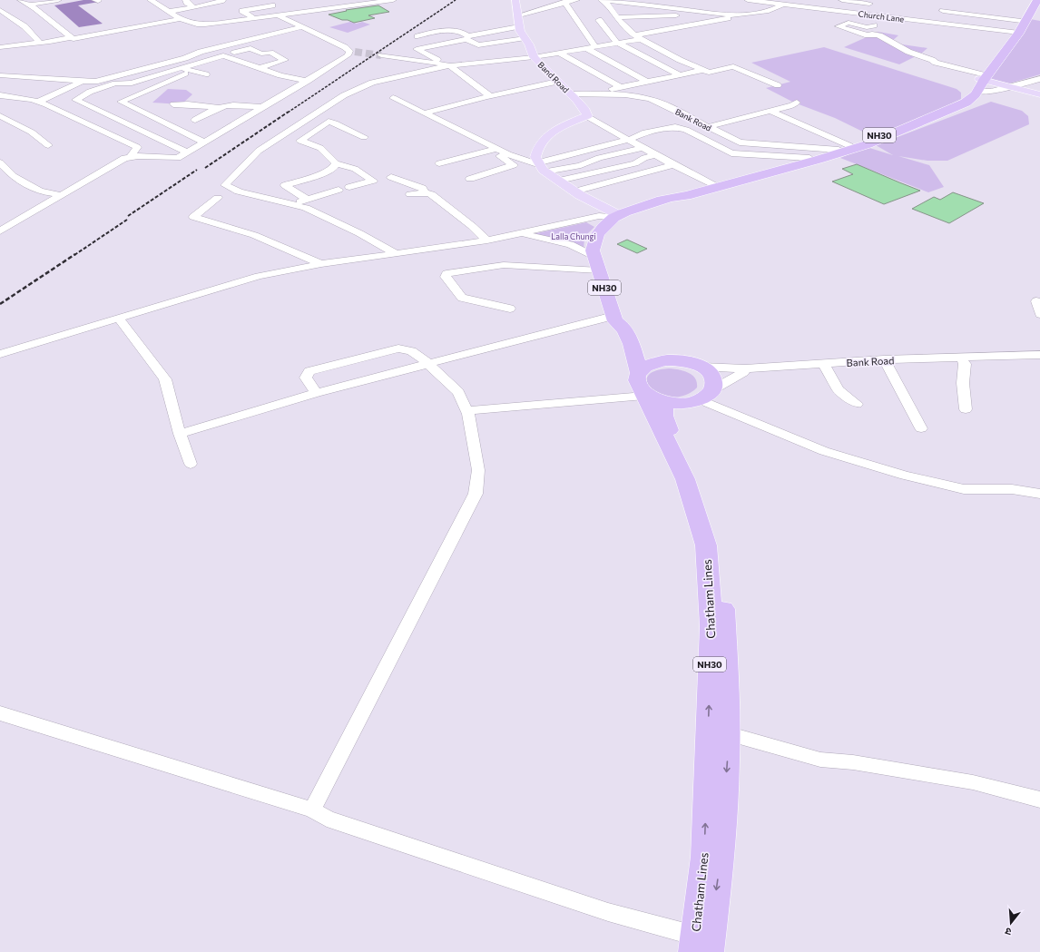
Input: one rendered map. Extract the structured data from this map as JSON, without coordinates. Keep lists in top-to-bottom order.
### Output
{
  "streets": {
    "highway": ["NH30", "Chatham Lines"],
    "main road": ["Band Road"],
    "street": ["Church Lane", "Bank Road"]
  },
  "crossings": [
    ["Band Road", "Bank Road"],
    ["Bank Road", "NH30"],
    ["Bank Road", "Chatham Lines"],
    ["NH30", "Chatham Lines"]
  ],
  "parks": ["Lalla Chungi"],
  "north": "bottom"
}
